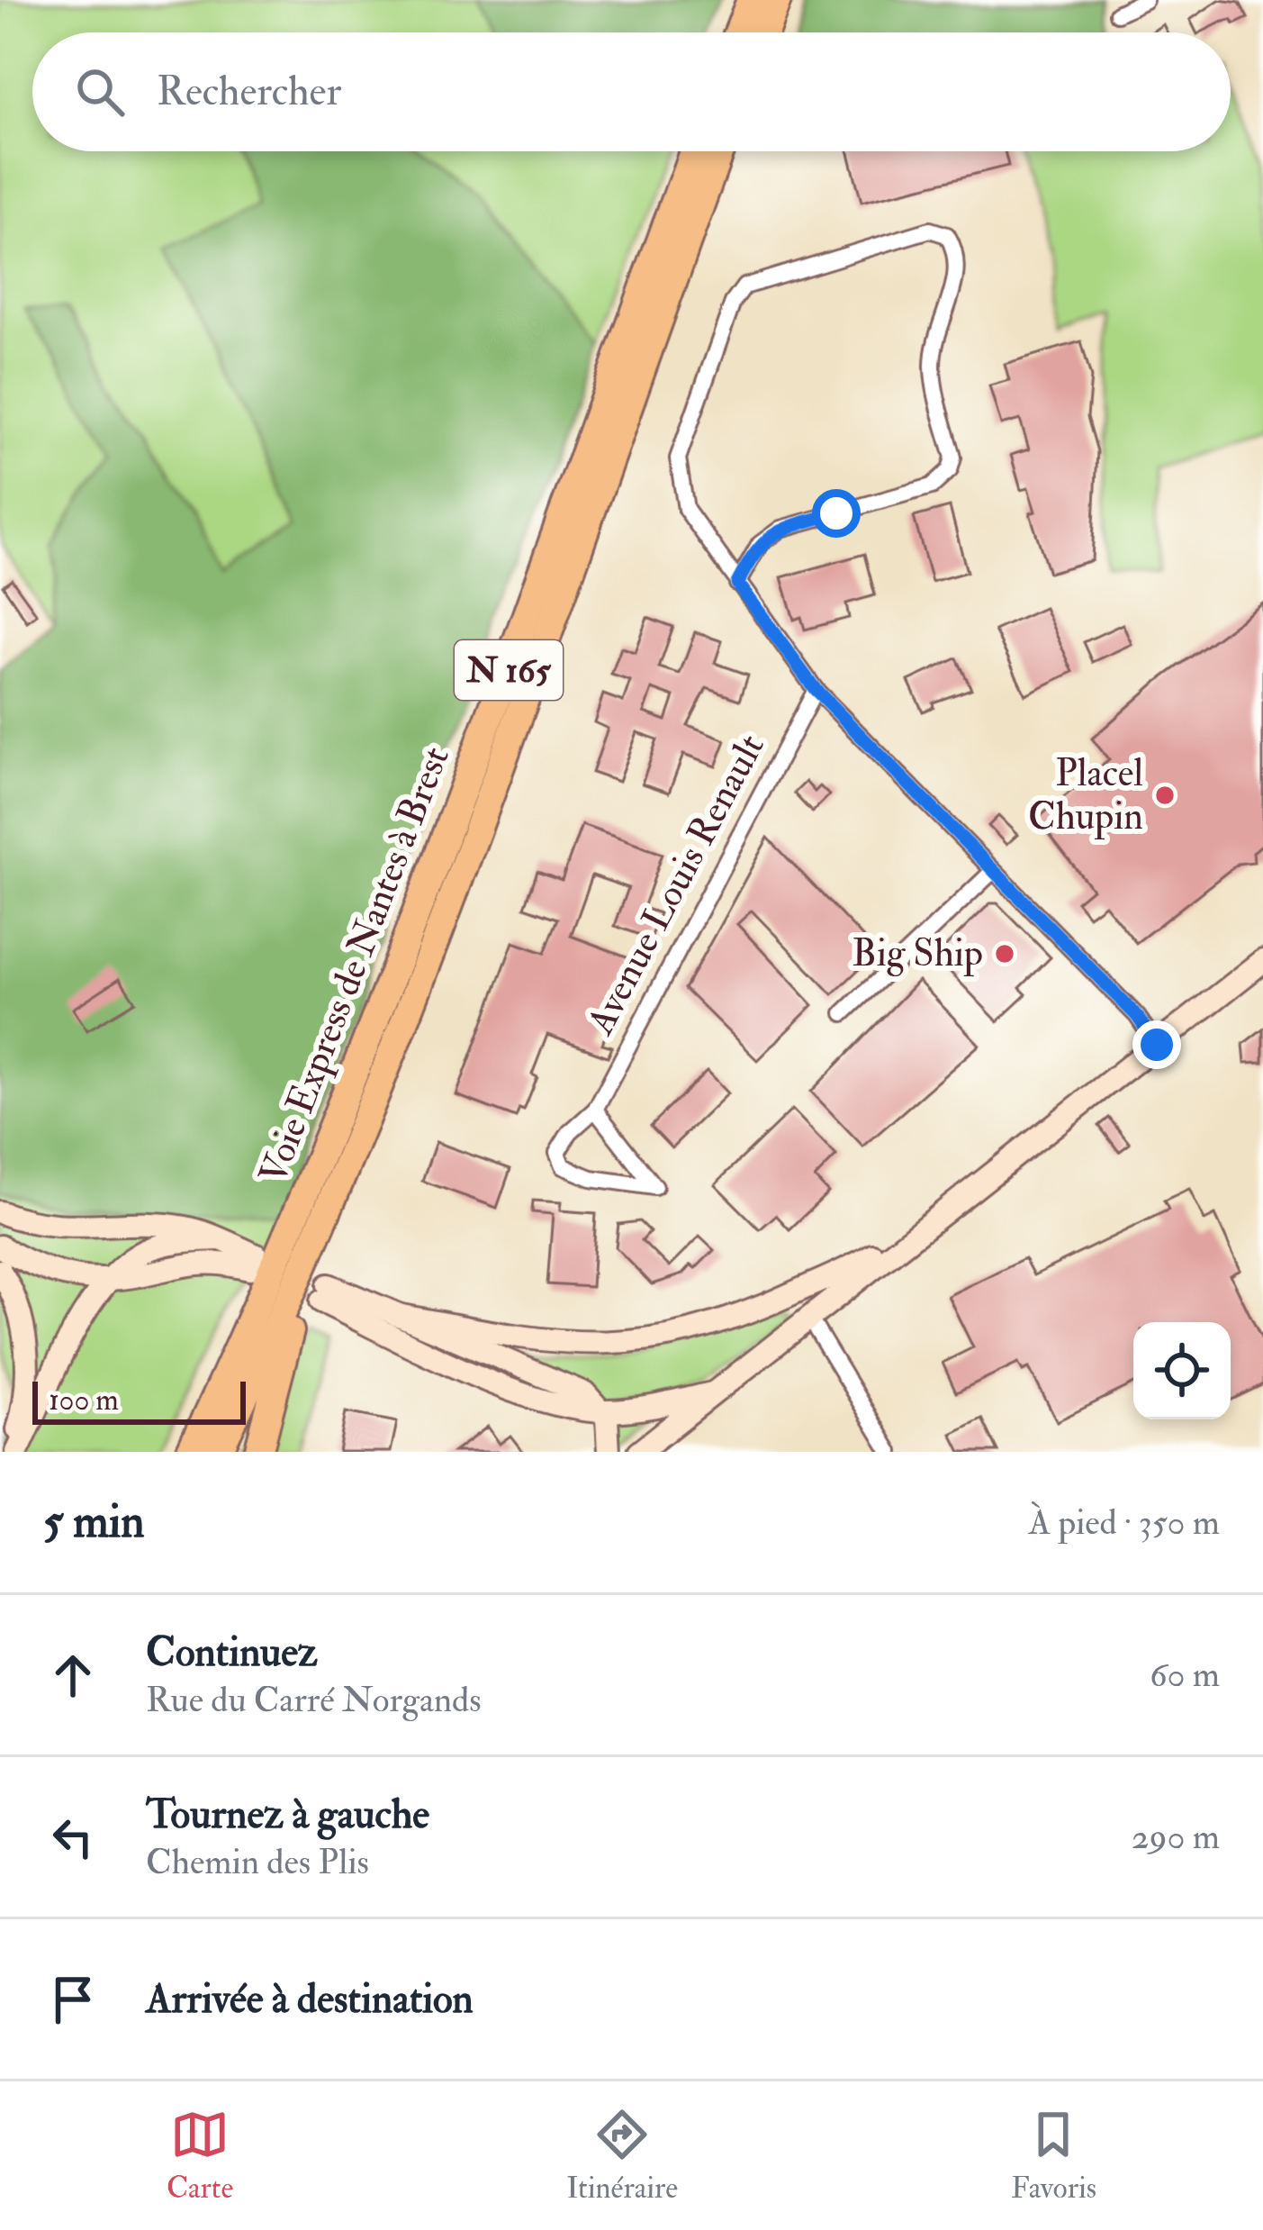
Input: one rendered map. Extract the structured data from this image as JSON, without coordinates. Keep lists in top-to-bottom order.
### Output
{
  "streets": {
    "highway": ["N 165", "Voie Express de Nantes à Brest"],
    "street": ["Avenue Louis Renault"]
  },
  "places": ["Placel Chupin", "Big Ship"],
  "scale_bar": "100 m",
  "page": {
    "search": "Rechercher",
    "scale": "100 m",
    "heading": ["5 min", "À pied · 350 m"],
    "list": [
      ["Continuez", "Rue du Carré Norgands", "60 m"],
      ["Tournez à gauche", "Chemin des Plis", "290 m"],
      "Arrivée à destination"
    ],
    "nav": ["Carte", "Itinéraire", "Favoris"]
  }
}
